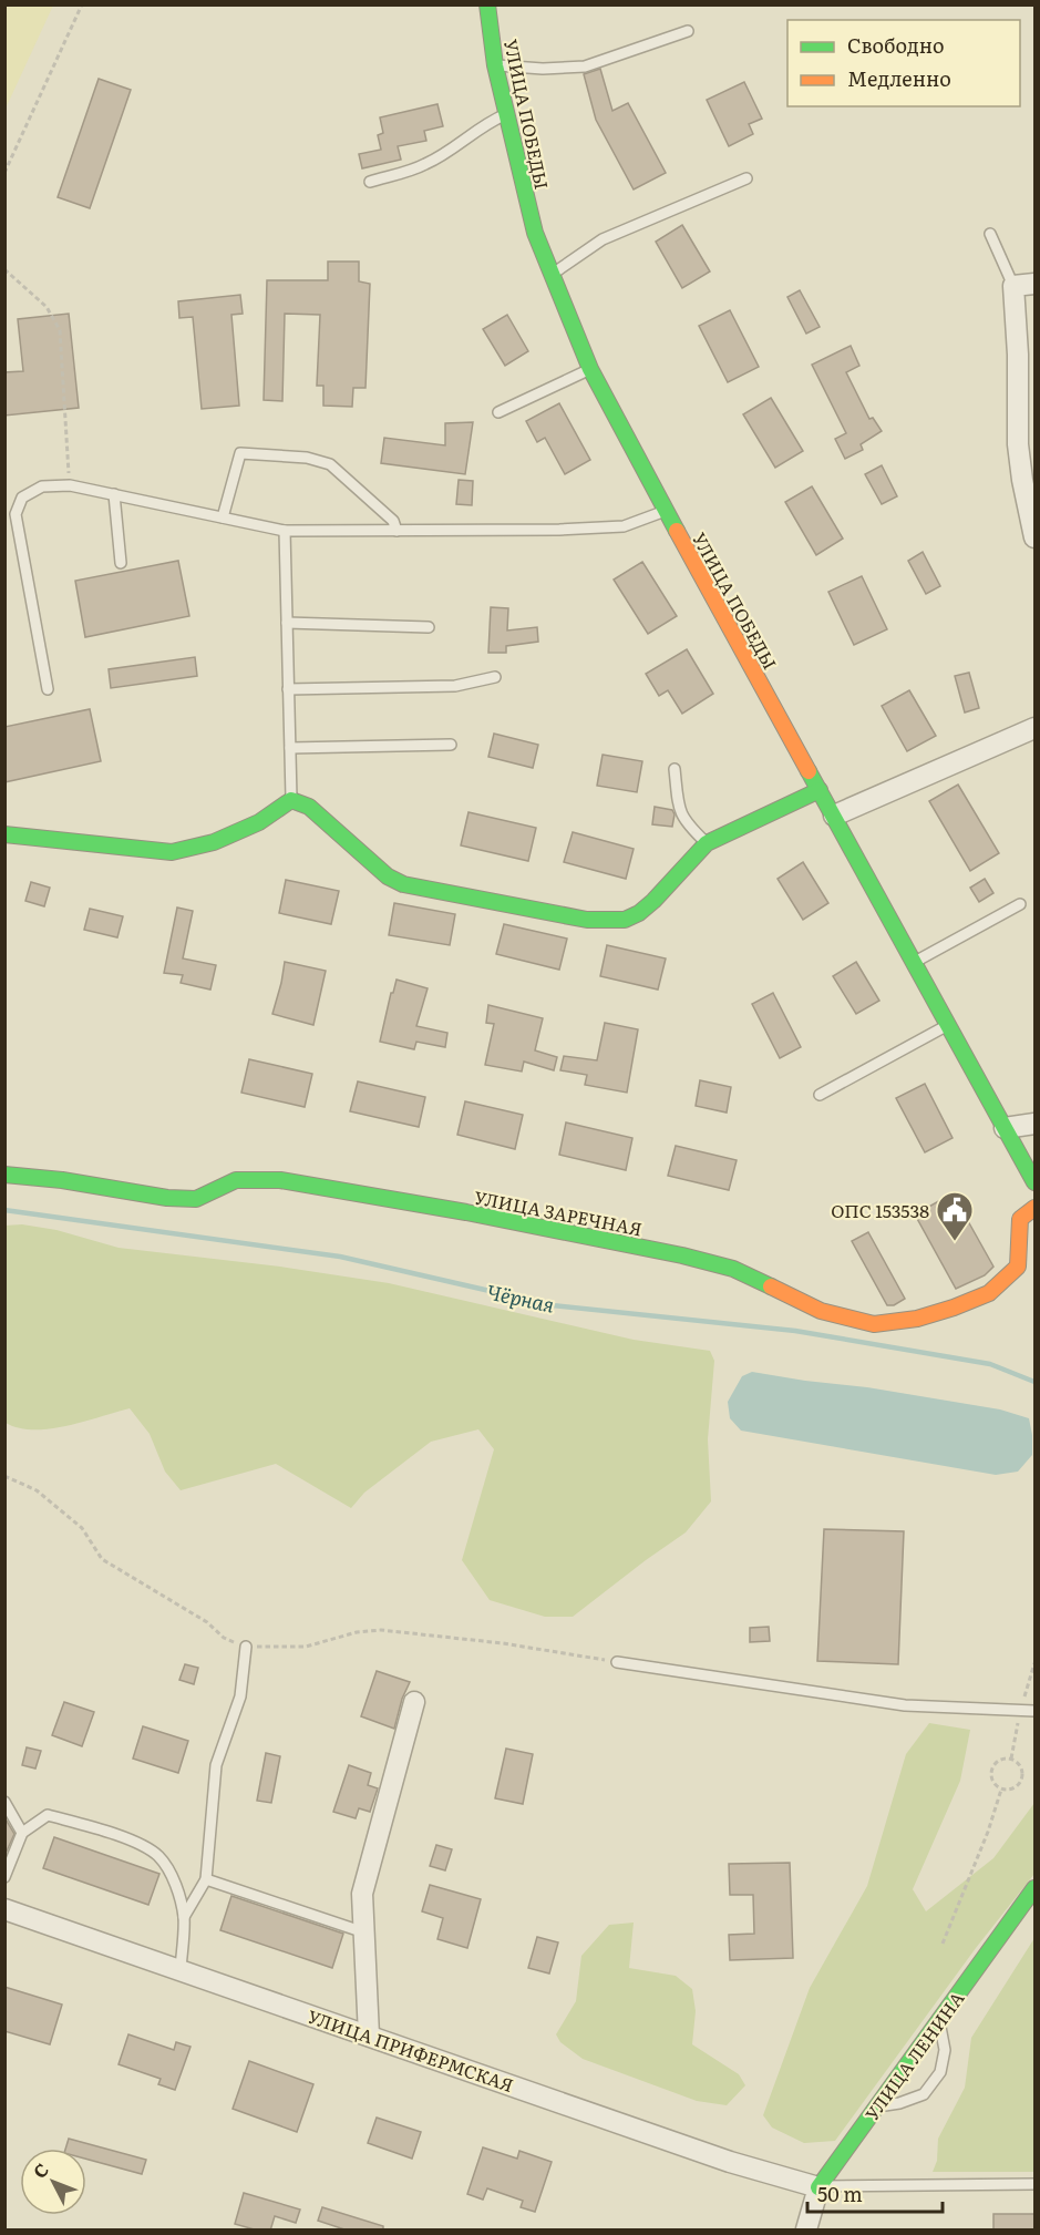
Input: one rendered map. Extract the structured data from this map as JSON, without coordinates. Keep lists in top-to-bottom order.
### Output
{
  "streets": {
    "street": [
      "УЛИЦА ПОБЕДЫ",
      "УЛИЦА ЗАРЕЧНАЯ",
      "УЛИЦА ПРИФЕРМСКАЯ",
      "УЛИЦА ЛЕНИНА"
    ]
  },
  "crossings": [
    ["УЛИЦА ПРИФЕРМСКАЯ", "УЛИЦА ЛЕНИНА"]
  ],
  "water": ["Чёрная"],
  "places": {
    "public building": ["ОПС 153538"]
  },
  "legend": ["Свободно", "Медленно"],
  "scale_bar": "50 m",
  "north": "top left"
}
